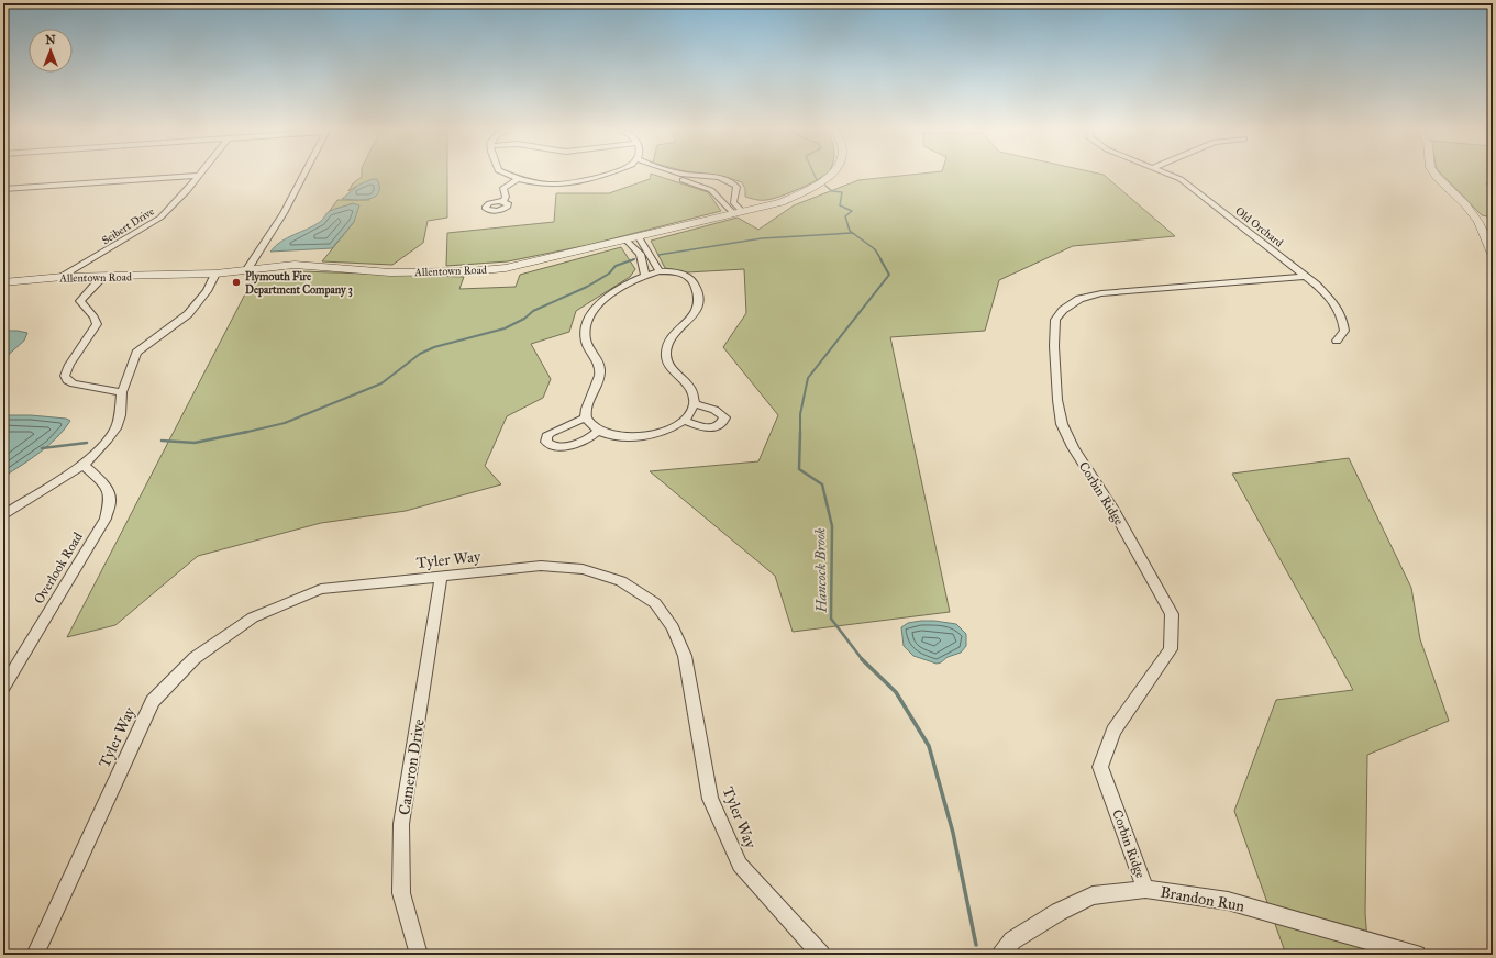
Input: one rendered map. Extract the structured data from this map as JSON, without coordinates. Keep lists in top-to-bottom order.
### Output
{
  "streets": {
    "street": [
      "Seibert Drive",
      "Old Orchard",
      "Allentown Road",
      "Corbin Ridge",
      "Tyler Way",
      "Overlook Road",
      "Cameron Drive",
      "Brandon Run"
    ]
  },
  "crossings": [
    ["Seibert Drive", "Allentown Road"],
    ["Old Orchard", "Corbin Ridge"],
    ["Corbin Ridge", "Brandon Run"],
    ["Tyler Way", "Cameron Drive"]
  ],
  "water": ["Hancock Brook"],
  "places": ["Plymouth Fire Department Company 3"],
  "north": "top"
}
